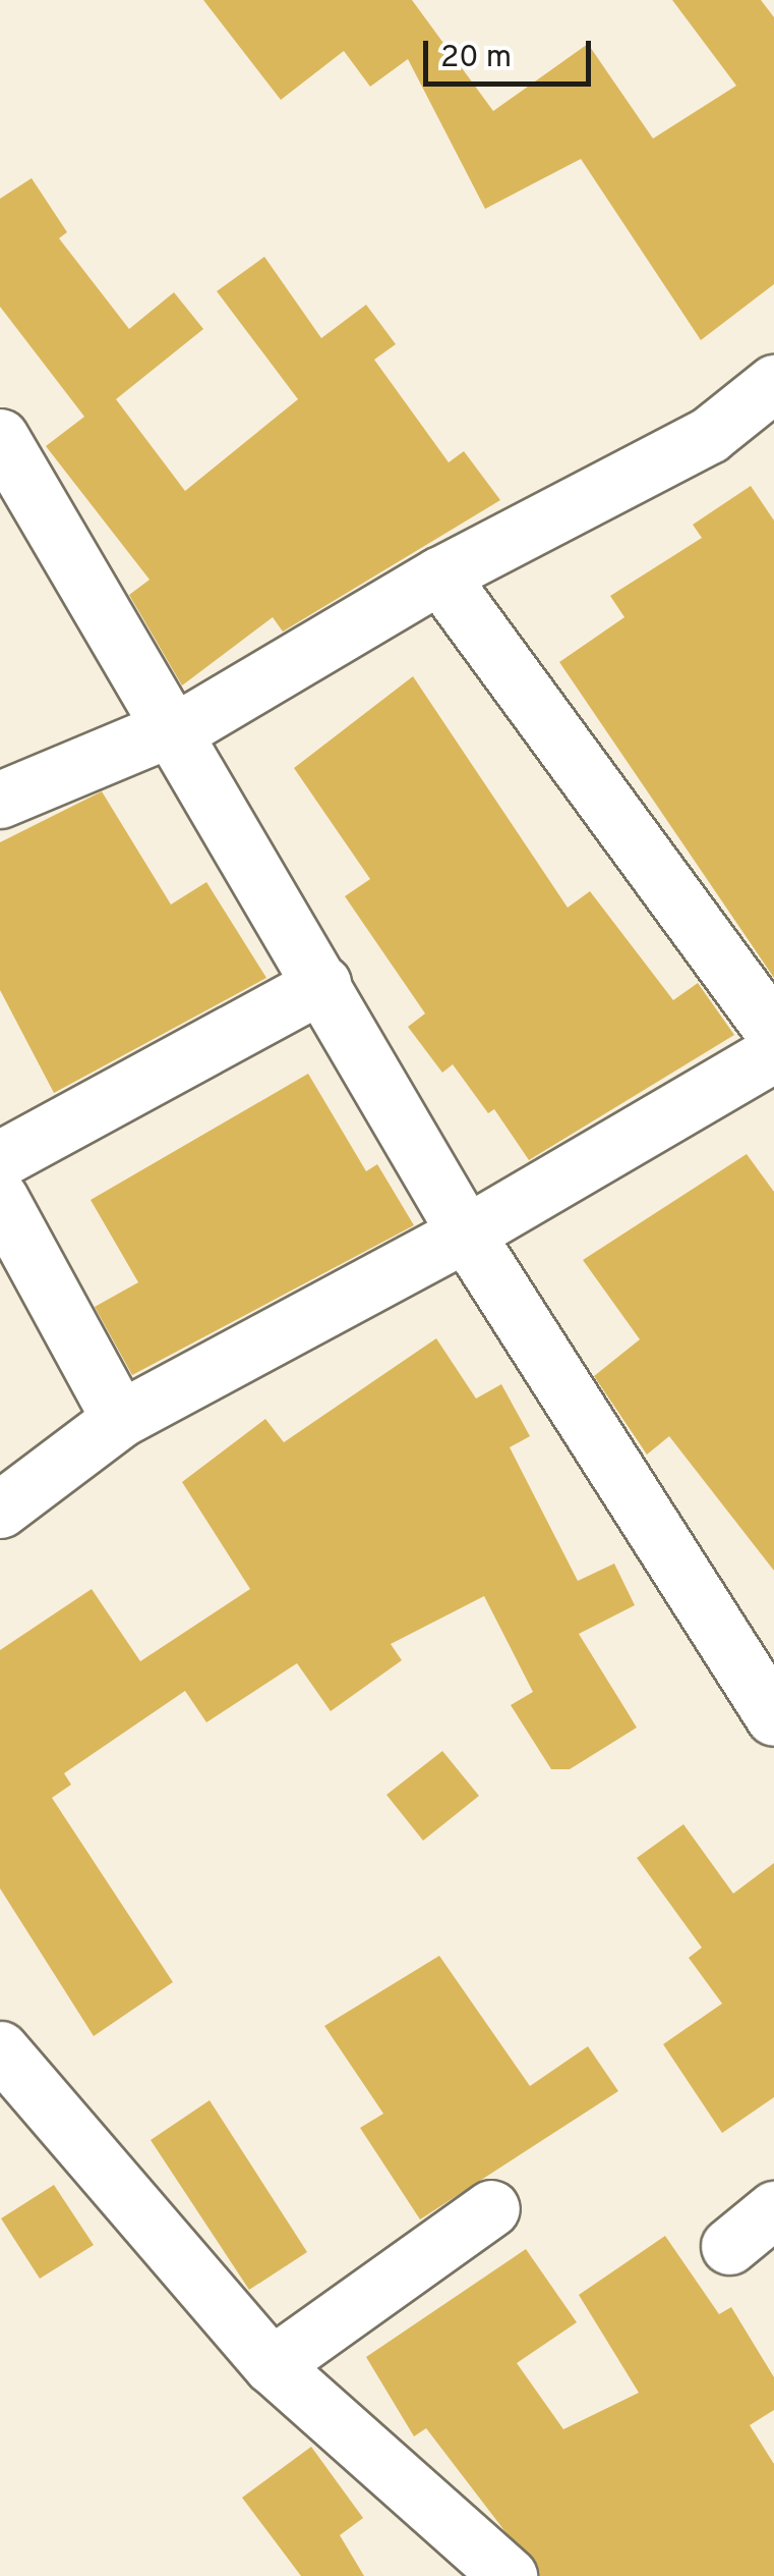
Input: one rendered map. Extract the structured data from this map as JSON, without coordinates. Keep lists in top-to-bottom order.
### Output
{
  "scale_bar": "20 m"
}
